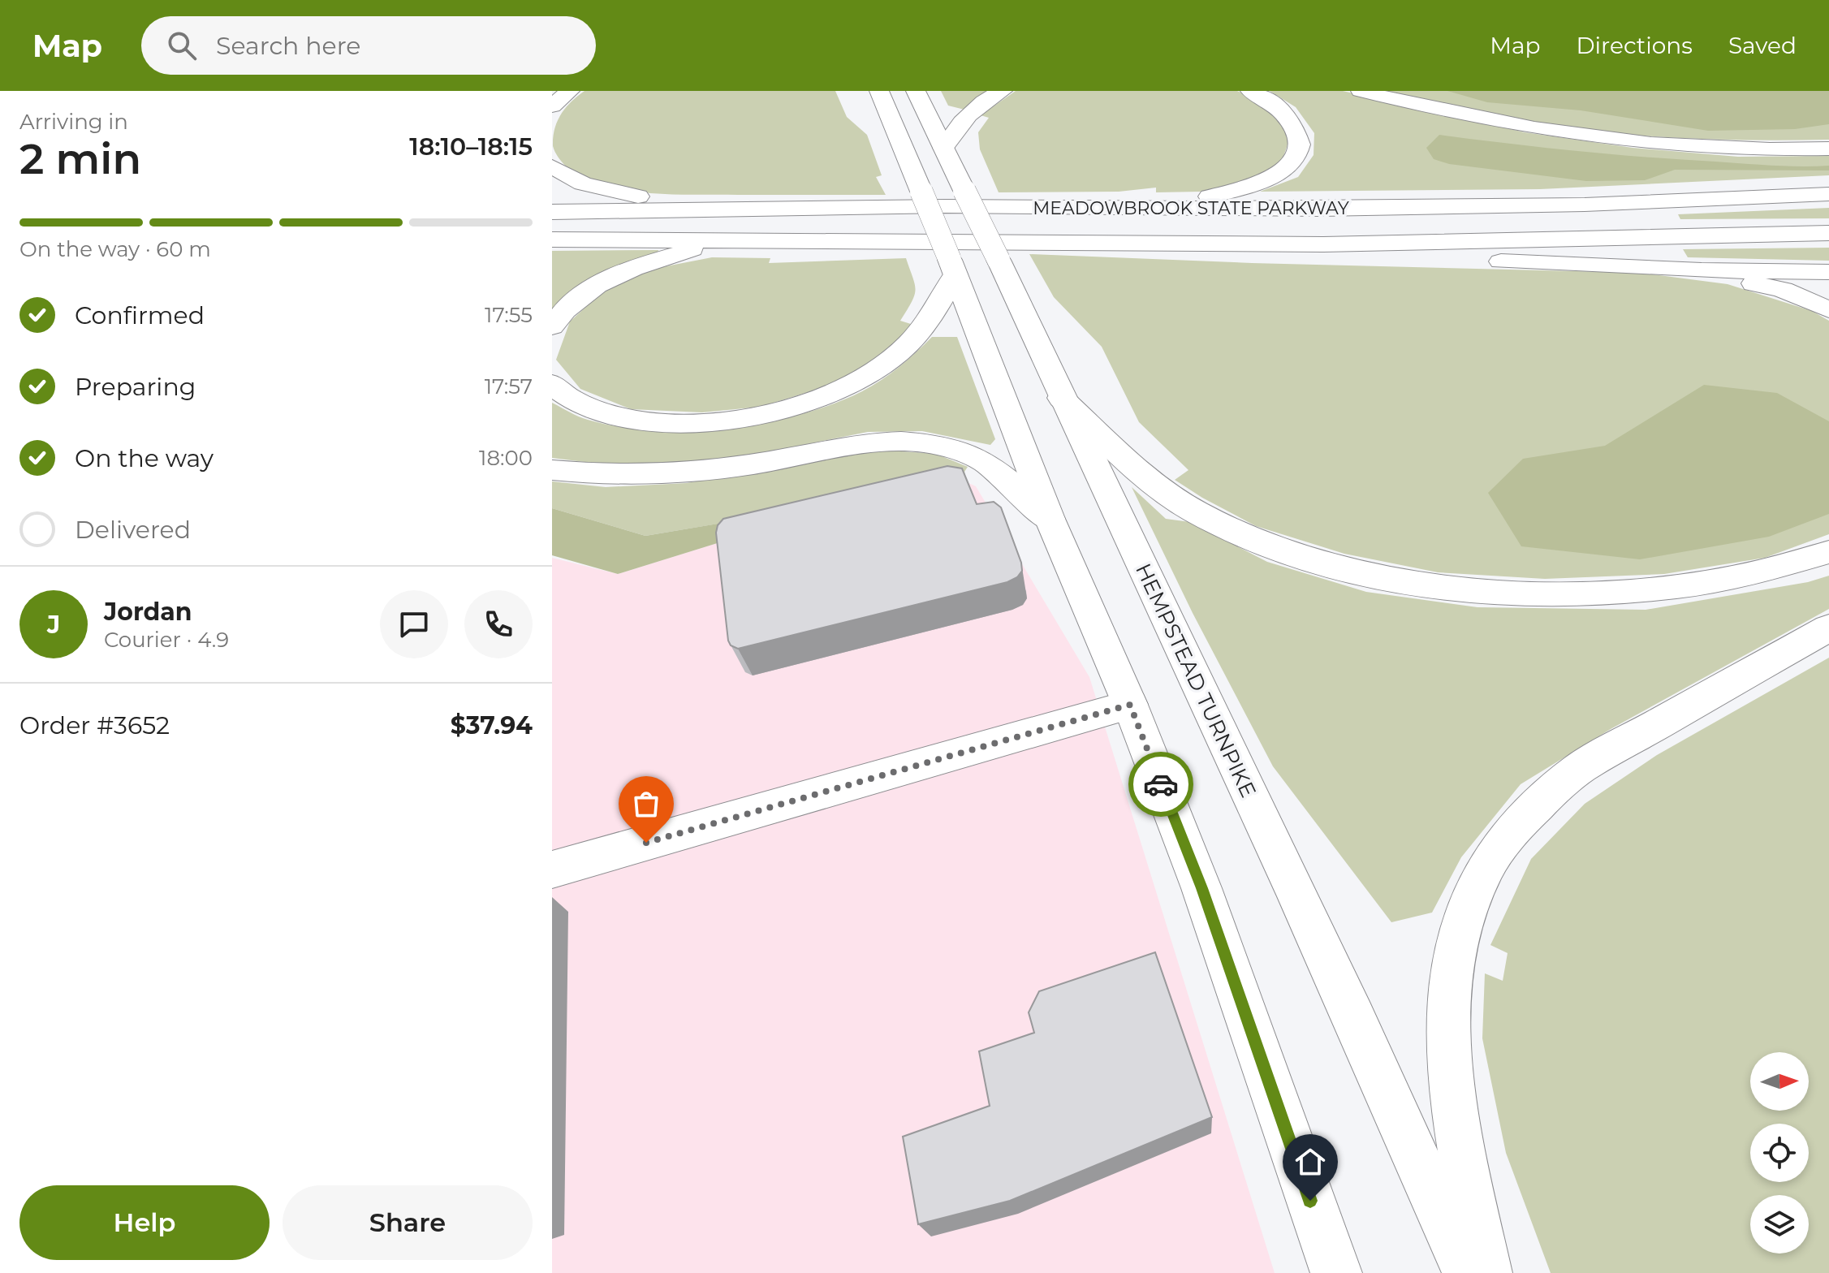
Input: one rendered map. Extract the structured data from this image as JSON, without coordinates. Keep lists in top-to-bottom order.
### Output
{
  "streets": {
    "main road": ["MEADOWBROOK STATE PARKWAY", "HEMPSTEAD TURNPIKE"]
  },
  "north": "right",
  "page": {
    "header": "Map",
    "search": "Search here",
    "nav": ["Map", "Directions", "Saved"],
    "heading": ["2 min", "Arriving in", "18:10–18:15"],
    "panel": [
      "Jordan",
      "Courier · 4.9",
      "Order #3652",
      "$37.94"
    ],
    "bar": "On the way · 60 m",
    "list": [
      ["Confirmed", "17:55"],
      ["Preparing", "17:57"],
      ["On the way", "18:00"],
      "Delivered"
    ],
    "round": "J",
    "buttons": ["Help", "Share"]
  }
}
